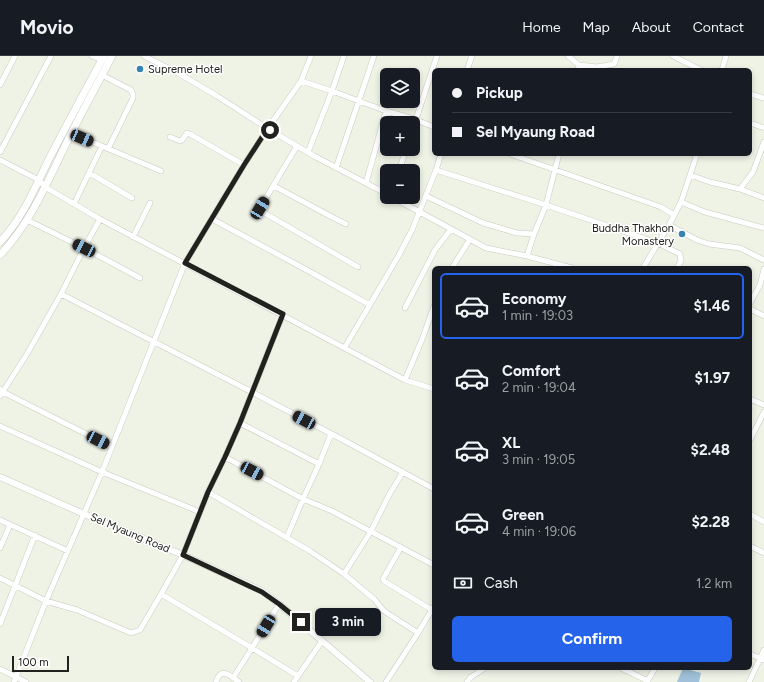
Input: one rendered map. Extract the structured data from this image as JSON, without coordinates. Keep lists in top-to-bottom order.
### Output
{
  "streets": {
    "main road": ["Sel Myaung Road"]
  },
  "places": ["Supreme Hotel", "Buddha Thakhon Monastery"],
  "scale_bar": "100 m",
  "page": {
    "header": "Movio",
    "nav": [
      "Home",
      "Map",
      "About",
      "Contact"
    ],
    "map_buttons": ["+", "−"],
    "banner": ["Pickup", "Sel Myaung Road"],
    "list": [
      {
        "name": "Economy",
        "note": "1 min · 19:03",
        "value": "$1.46"
      },
      {
        "name": "Comfort",
        "note": "2 min · 19:04",
        "value": "$1.97"
      },
      {
        "name": "XL",
        "note": "3 min · 19:05",
        "value": "$2.48"
      },
      {
        "name": "Green",
        "note": "4 min · 19:06",
        "value": "$2.28"
      }
    ],
    "pay": ["Cash", "1.2 km"],
    "bubble": "3 min",
    "buttons": "Confirm",
    "scale": "100 m"
  }
}
